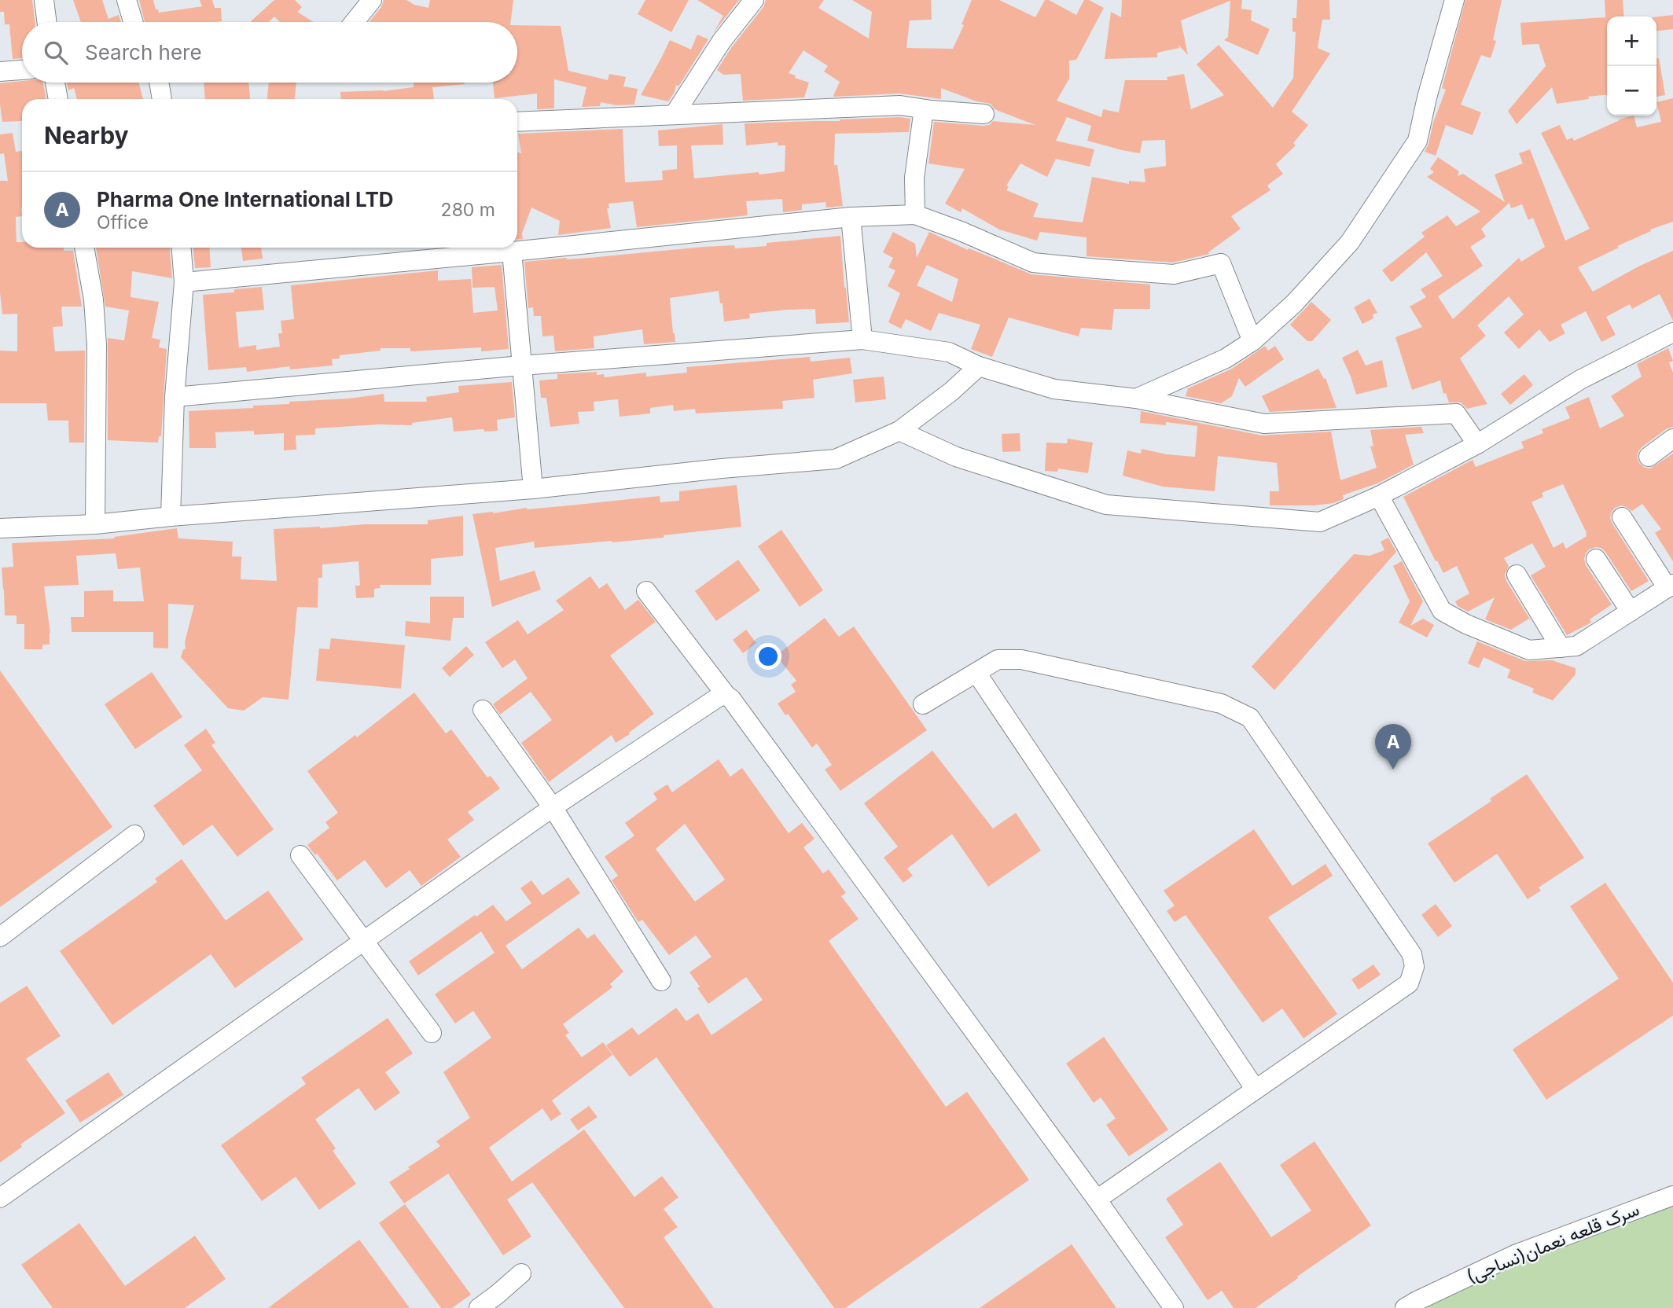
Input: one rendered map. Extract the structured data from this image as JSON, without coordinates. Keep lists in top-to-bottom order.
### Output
{
  "streets": {
    "street": ["سرک قلعه نعمان(نساجی)"]
  },
  "page": {
    "map_buttons": ["+", "−"],
    "search": "Search here",
    "heading": "Nearby",
    "list": [
      {
        "mark": "A",
        "name": "Pharma One International LTD",
        "note": "Office",
        "value": "280 m"
      }
    ],
    "pins": "A"
  }
}
